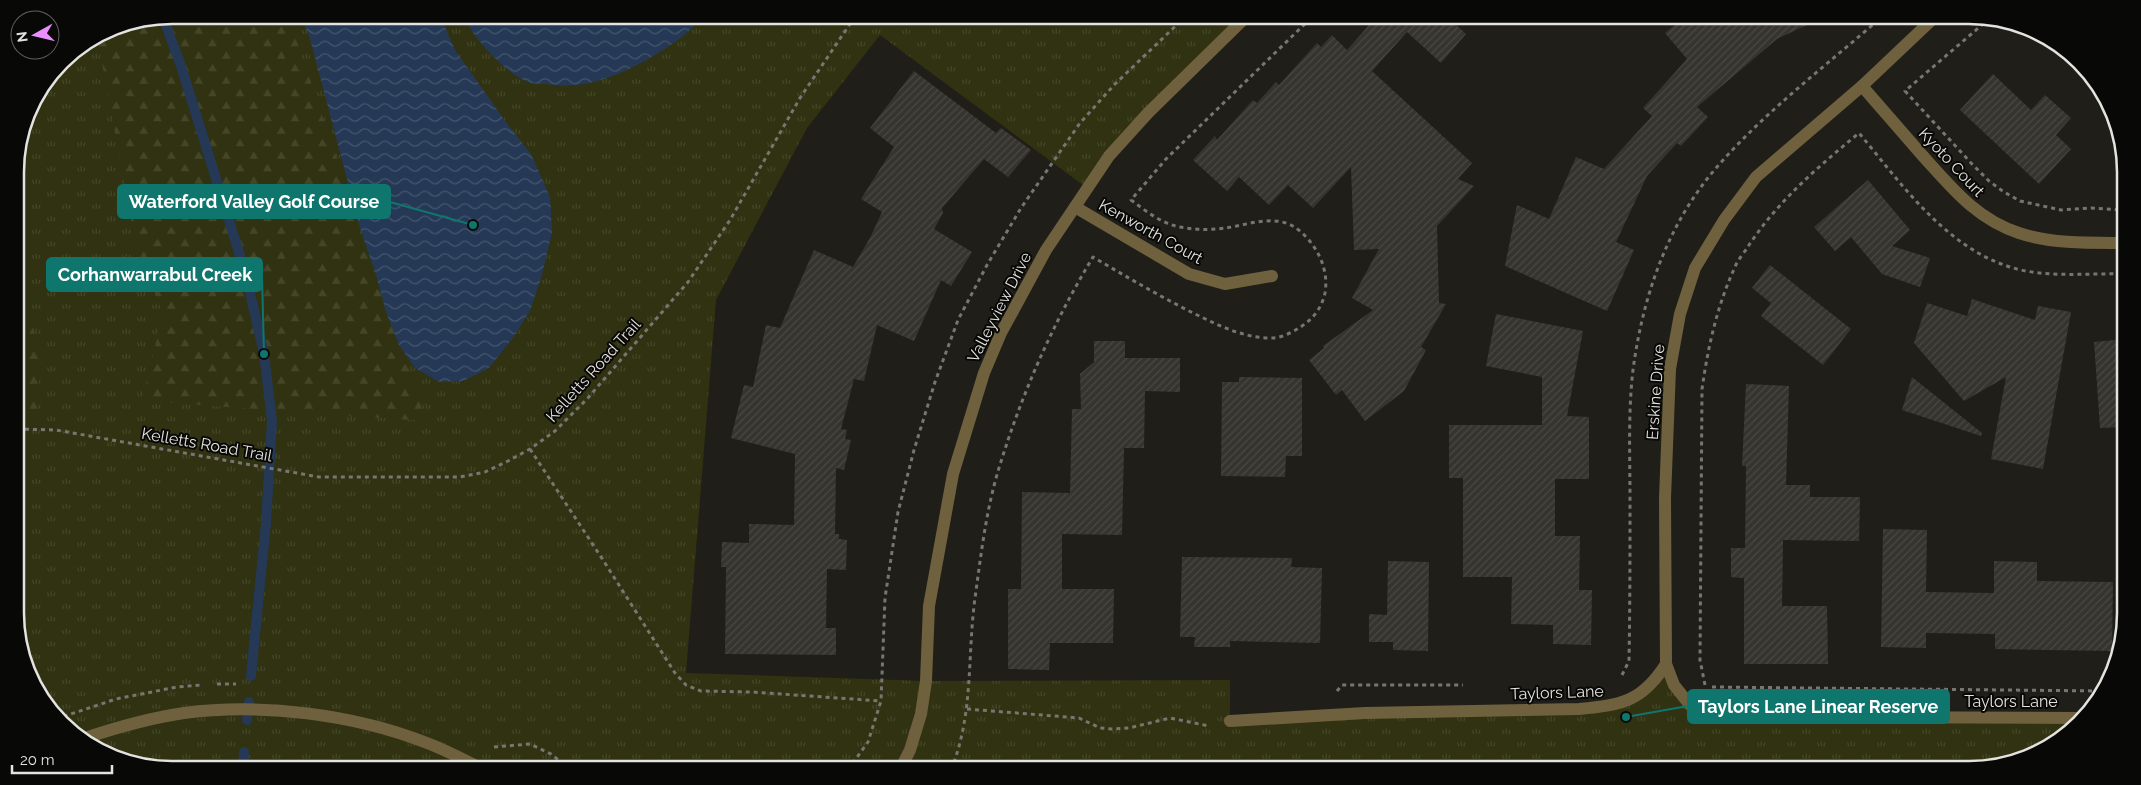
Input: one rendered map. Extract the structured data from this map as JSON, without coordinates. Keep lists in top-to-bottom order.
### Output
{
  "streets": {
    "street": [
      "Kyoto Court",
      "Kenworth Court",
      "Valleyview Drive",
      "Erskine Drive",
      "Taylors Lane"
    ],
    "path": ["Kelletts Road Trail"]
  },
  "crossings": [
    ["Kyoto Court", "Erskine Drive"],
    ["Kenworth Court", "Valleyview Drive"],
    ["Erskine Drive", "Taylors Lane"]
  ],
  "places": ["Waterford Valley Golf Course", "Corhanwarrabul Creek", "Taylors Lane Linear Reserve"],
  "scale_bar": "20 m",
  "north": "left"
}
